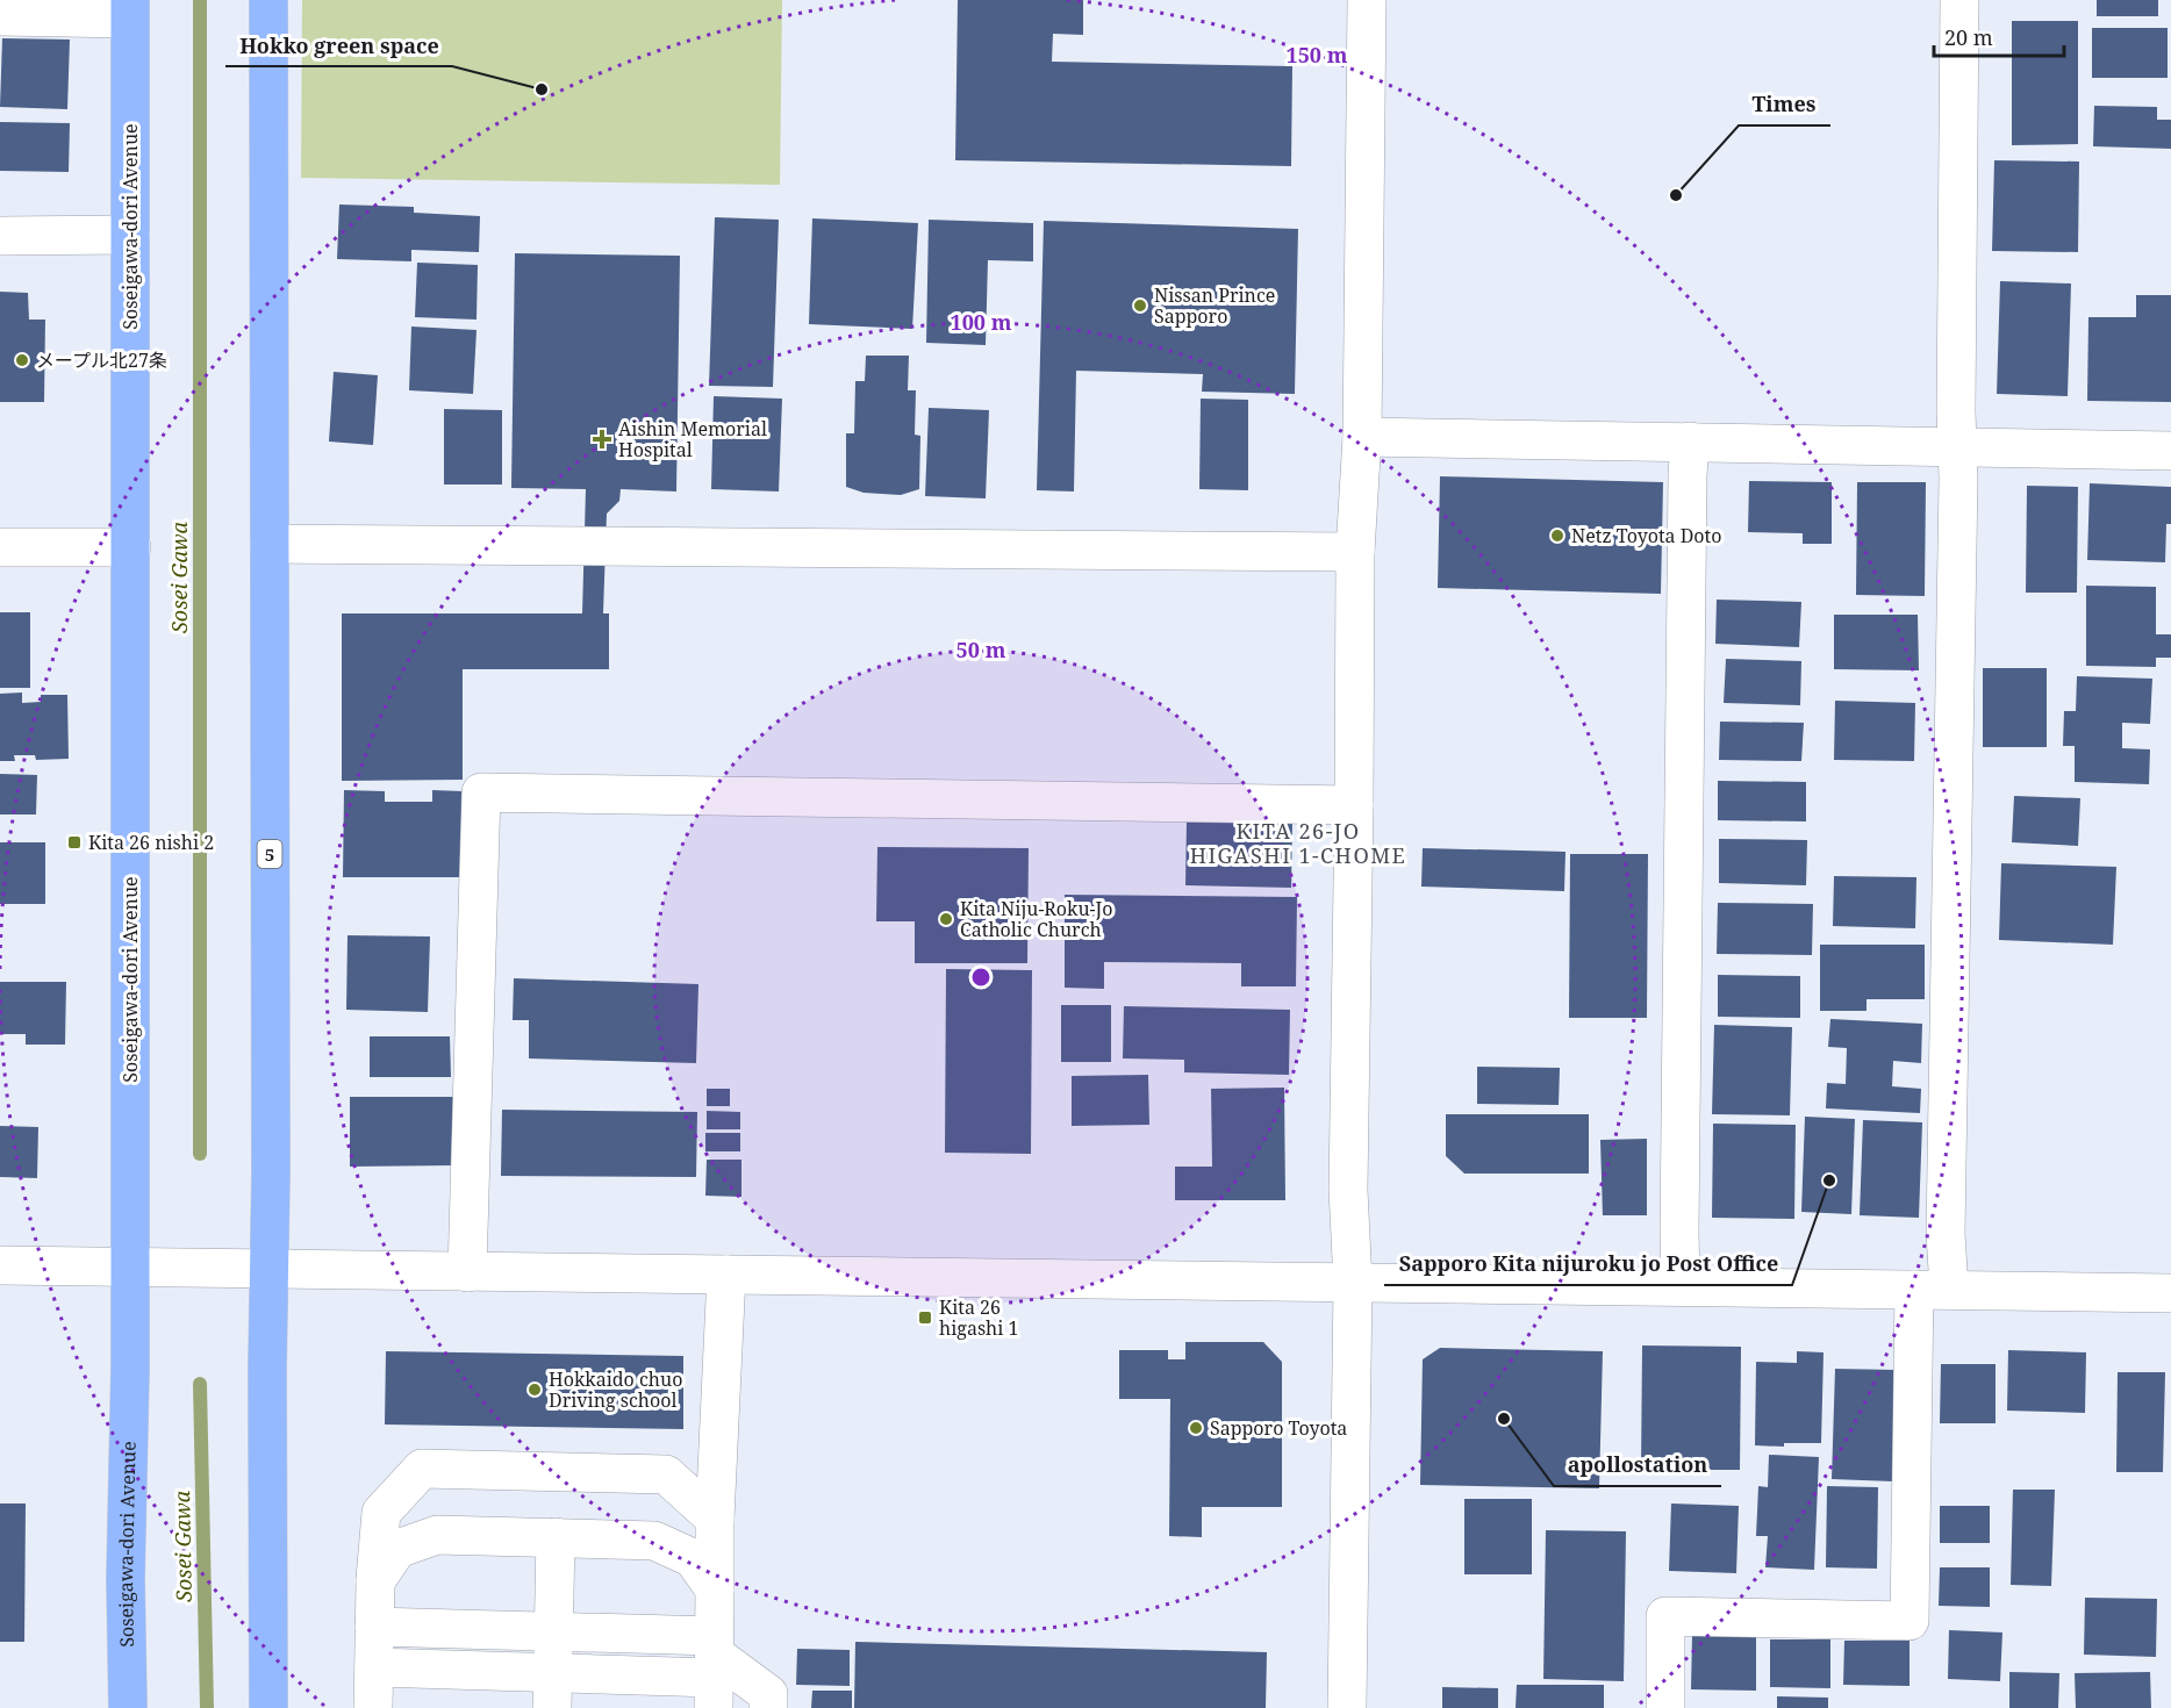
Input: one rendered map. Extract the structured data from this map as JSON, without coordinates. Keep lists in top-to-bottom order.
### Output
{
  "streets": {
    "highway": ["Soseigawa-dori Avenue", "5"]
  },
  "districts": ["KITA 26-JO HIGASHI 1-CHOME"],
  "water": ["Sosei Gawa"],
  "places": {
    "other": [
      "Hokko green space",
      "Times",
      "Nissan Prince Sapporo",
      "メープル北27条",
      "Netz Toyota Doto",
      "Kita Niju-Roku-Jo Catholic Church",
      "Sapporo Kita nijuroku jo Post Office",
      "Hokkaido chuo Driving school",
      "apollostation",
      "Sapporo Toyota"
    ],
    "health": ["Aishin Memorial Hospital"],
    "transit": ["Kita 26 nishi 2", "Kita 26 higashi 1"]
  },
  "scale_bar": "20 m",
  "rings": ["150 m", "100 m", "50 m"]
}
